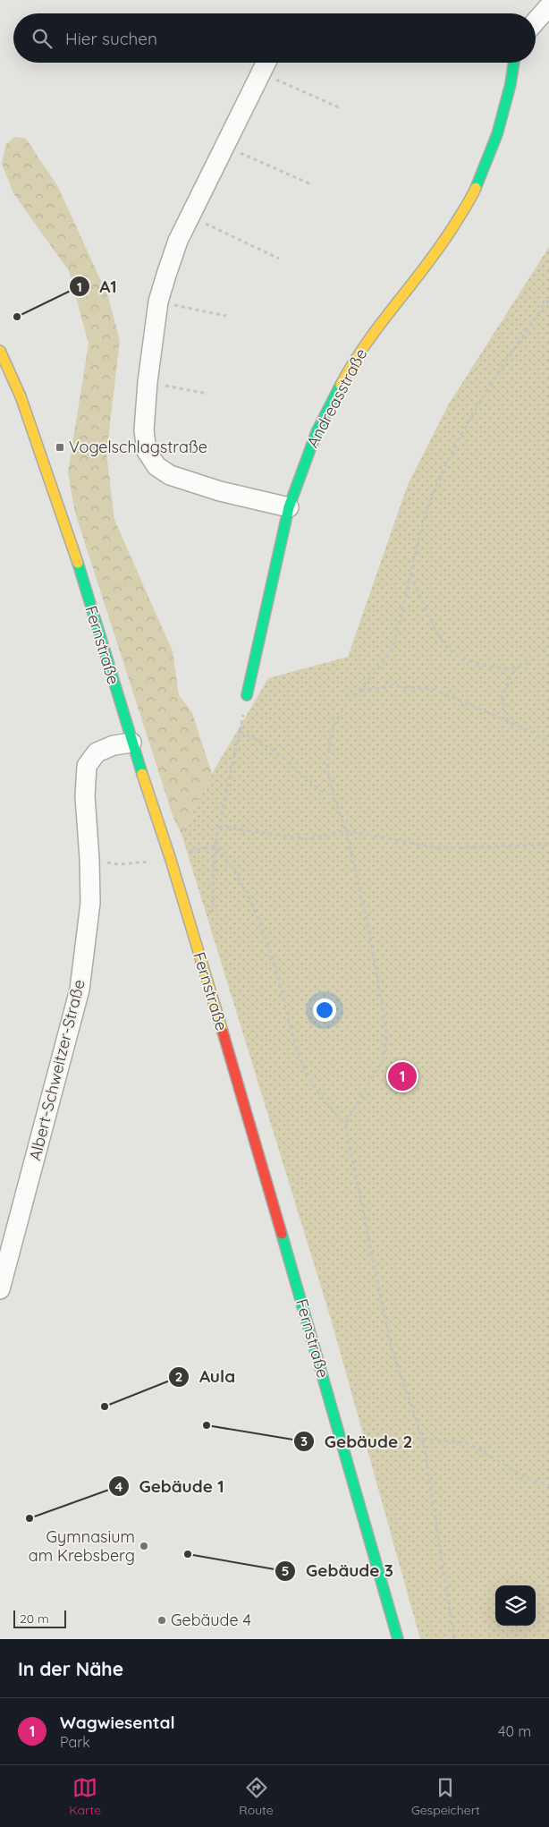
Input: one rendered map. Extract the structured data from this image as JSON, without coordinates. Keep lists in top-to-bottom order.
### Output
{
  "streets": {
    "main road": ["Andreasstraße", "Fernstraße"],
    "street": ["Albert-Schweitzer-Straße"]
  },
  "crossings": [
    ["Fernstraße", "Albert-Schweitzer-Straße"]
  ],
  "places": {
    "other": [
      "A1",
      "Aula",
      "Gebäude 2",
      "Gebäude 1",
      "Gymnasium am Krebsberg",
      "Gebäude 3",
      "Gebäude 4"
    ],
    "transit": ["Vogelschlagstraße"]
  },
  "scale_bar": "20 m",
  "page": {
    "search": "Hier suchen",
    "pins": "1",
    "scale": "20 m",
    "heading": "In der Nähe",
    "list": [
      {
        "mark": "1",
        "name": "Wagwiesental",
        "note": "Park",
        "value": "40 m"
      }
    ],
    "nav": ["Karte", "Route", "Gespeichert"]
  }
}
